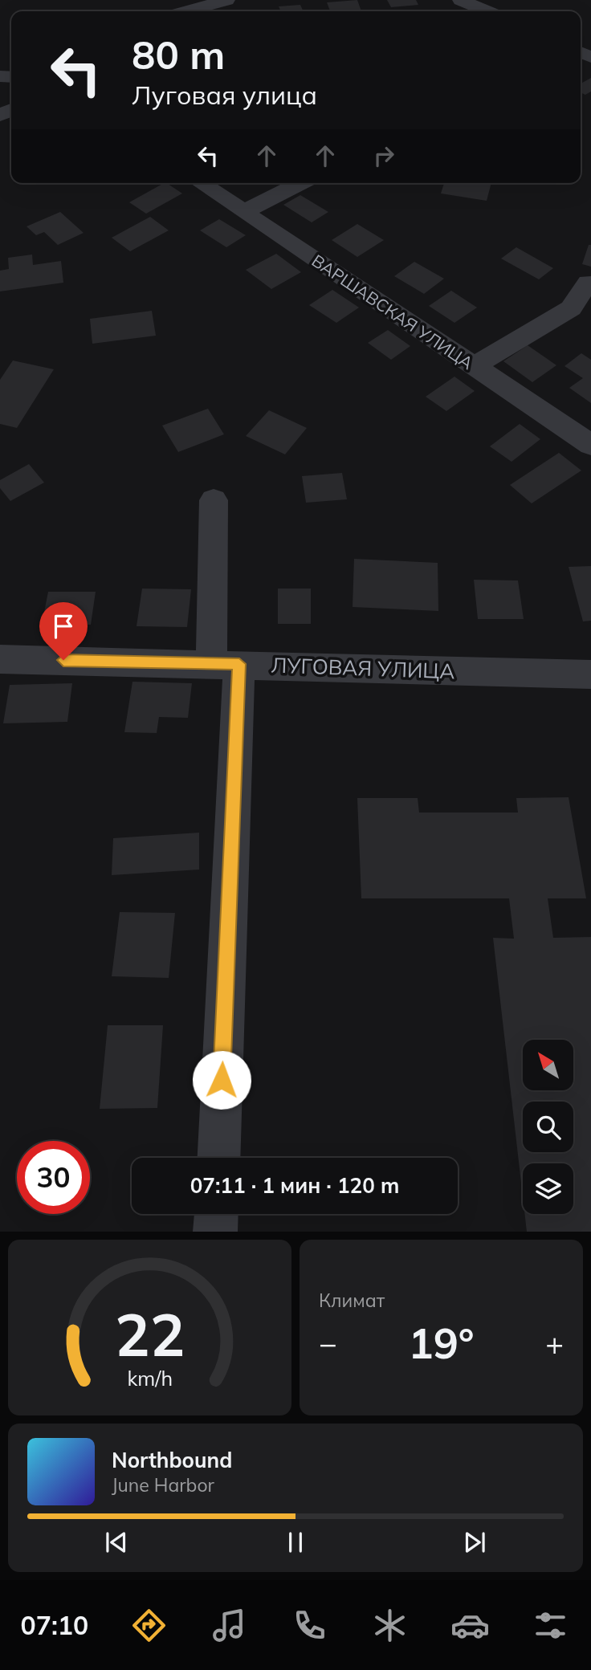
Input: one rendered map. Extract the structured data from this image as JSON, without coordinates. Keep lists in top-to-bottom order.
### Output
{
  "streets": {
    "street": ["ВАРШАВСКАЯ УЛИЦА", "ЛУГОВАЯ УЛИЦА"]
  },
  "north": "top left",
  "page": {
    "turn": ["80 m", "Луговая улица"],
    "limit": "30",
    "trip": "07:11 · 1 мин · 120 m",
    "tile": "Климат",
    "heat": ["−", "19°", "+"],
    "song": ["Northbound", "June Harbor"],
    "tabs": "07:10",
    "gauge": ["22", "km/h"]
  }
}
